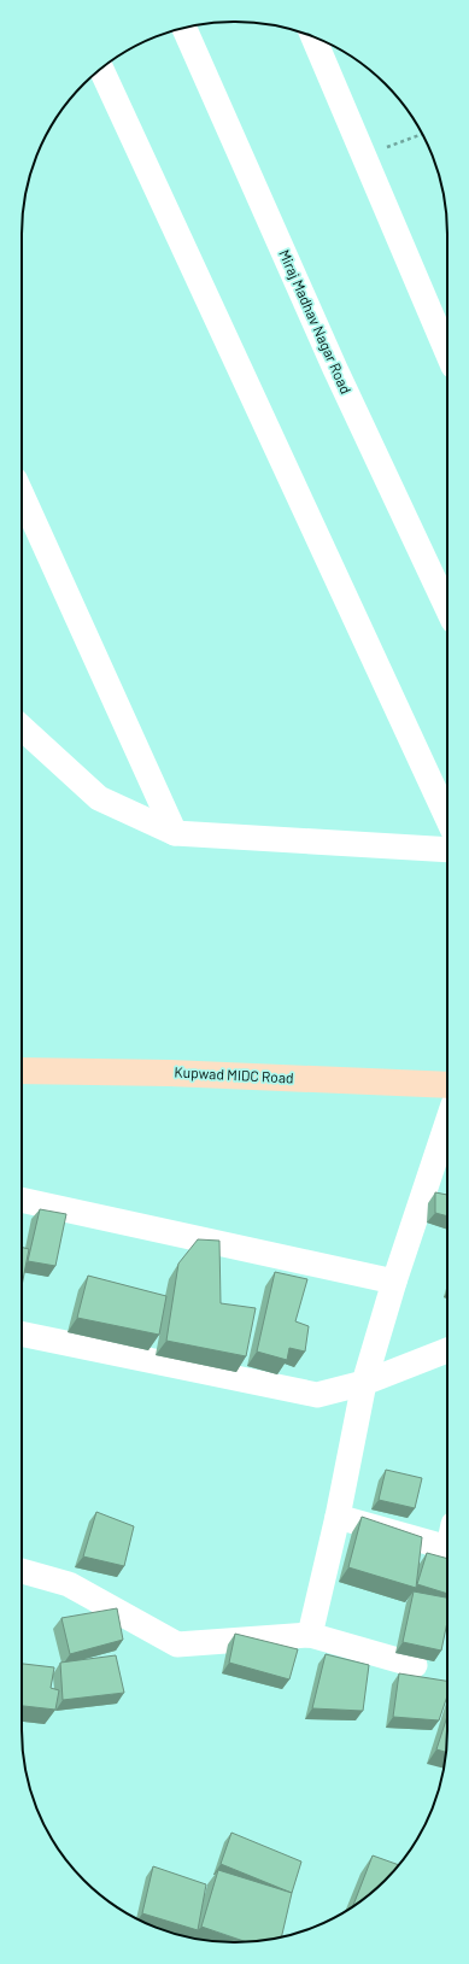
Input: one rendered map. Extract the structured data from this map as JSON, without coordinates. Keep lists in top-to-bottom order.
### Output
{
  "streets": {
    "main road": ["Kupwad MIDC Road"],
    "street": ["Miraj Madhav Nagar Road"]
  }
}
